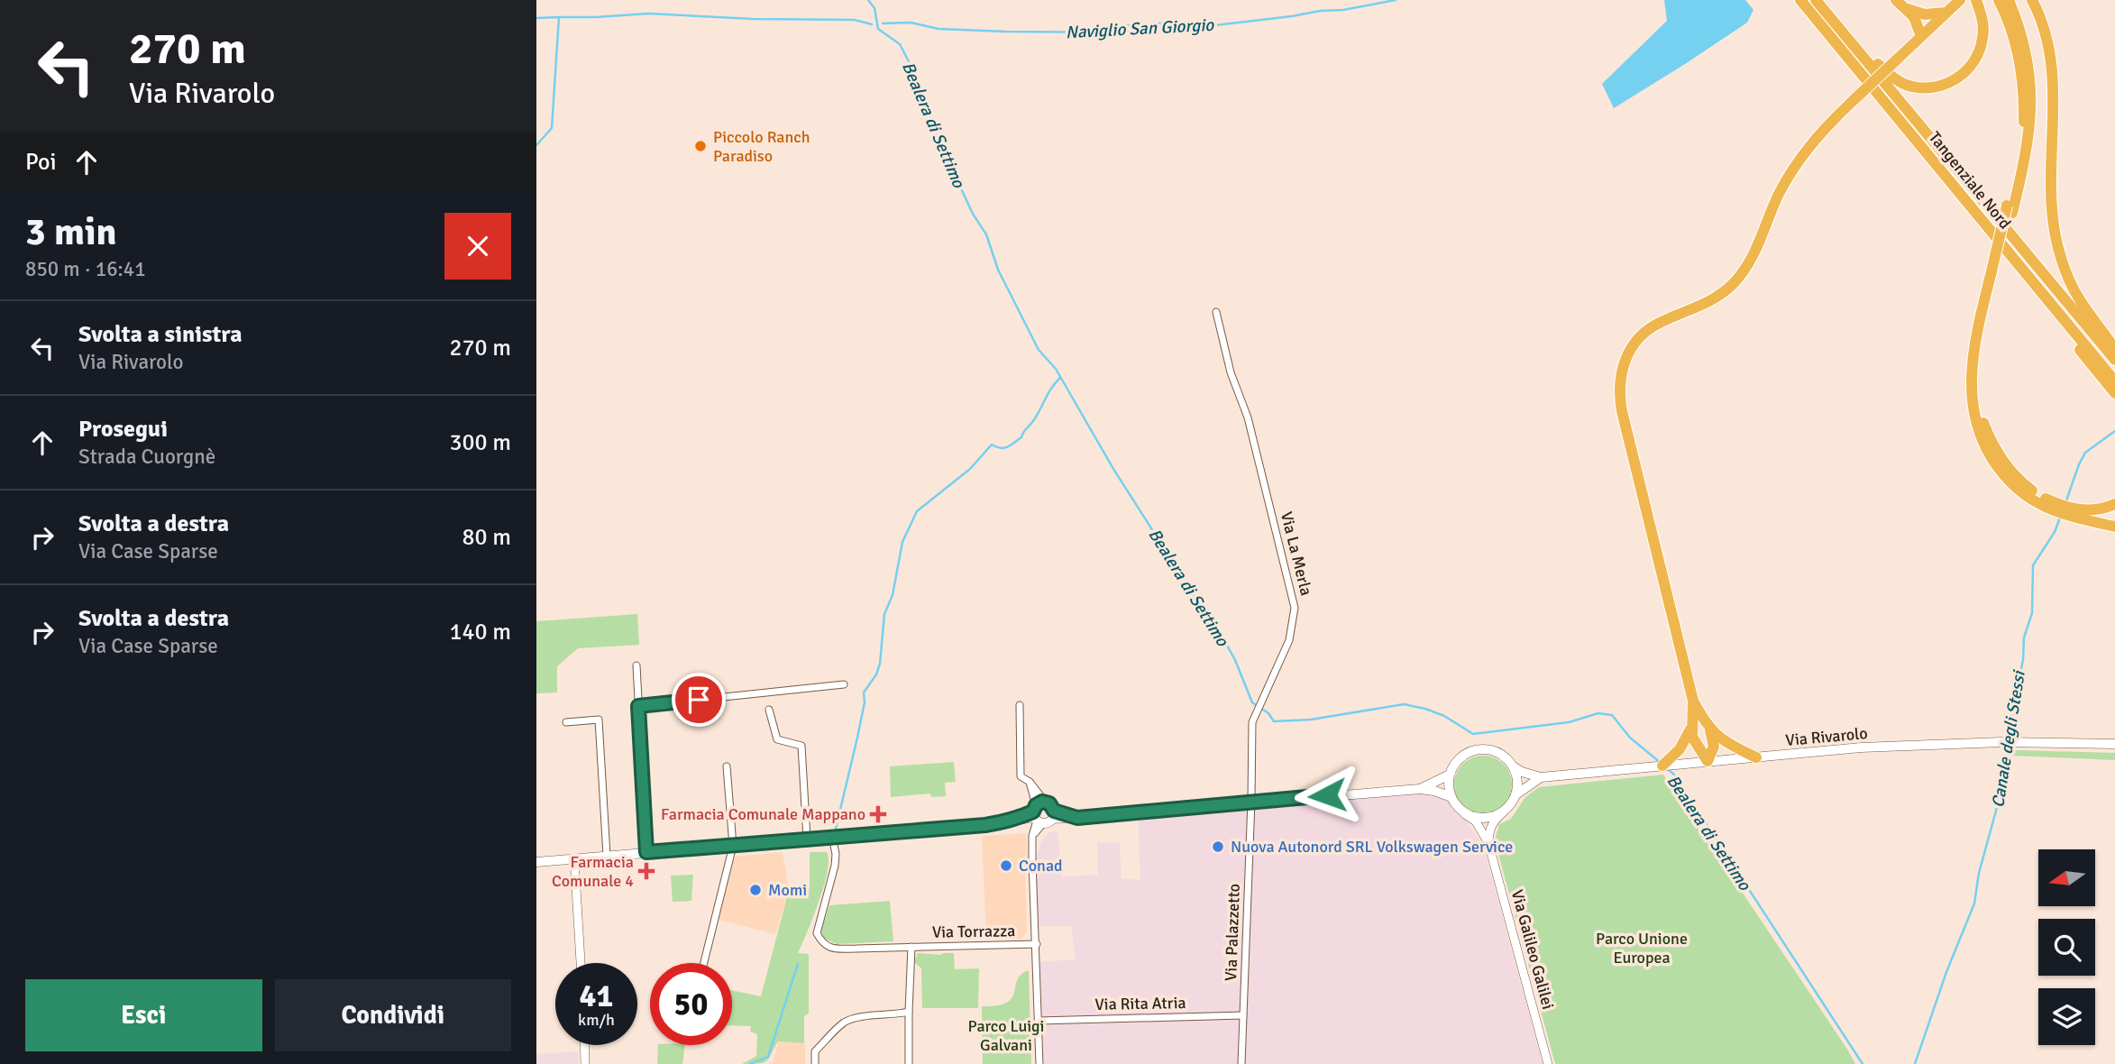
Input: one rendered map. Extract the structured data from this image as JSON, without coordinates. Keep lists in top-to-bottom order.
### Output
{
  "streets": {
    "highway": ["Tangenziale Nord"],
    "main road": ["Via Rivarolo"],
    "street": [
      "Via La Merla",
      "Via Torrazza",
      "Via Palazzetto",
      "Via Galileo Galilei",
      "Via Rita Atria"
    ]
  },
  "crossings": [
    ["Via La Merla", "Via Palazzetto"],
    ["Via Rivarolo", "Via Galileo Galilei"],
    ["Via Palazzetto", "Via Rita Atria"]
  ],
  "water": ["Naviglio San Giorgio", "Bealera di Settimo", "Canale degli Stessi"],
  "parks": ["Parco Unione Europea", "Parco Luigi Galvani"],
  "places": {
    "other": [
      "Piccolo Ranch Paradiso",
      "Nuova Autonord SRL Volkswagen Service",
      "Conad",
      "Momi"
    ],
    "health": ["Farmacia Comunale Mappano", "Farmacia Comunale 4"]
  },
  "north": "left",
  "page": {
    "turn": ["270 m", "Via Rivarolo"],
    "then": "Poi",
    "heading": ["3 min", "850 m · 16:41"],
    "list": [
      {
        "name": "Svolta a sinistra",
        "note": "Via Rivarolo",
        "value": "270 m"
      },
      {
        "name": "Prosegui",
        "note": "Strada Cuorgnè",
        "value": "300 m"
      },
      {
        "name": "Svolta a destra",
        "note": "Via Case Sparse",
        "value": "80 m"
      },
      {
        "name": "Svolta a destra",
        "note": "Via Case Sparse",
        "value": "140 m"
      }
    ],
    "speed": "41 km/h",
    "limit": "50",
    "buttons": ["Esci", "Condividi"]
  }
}
